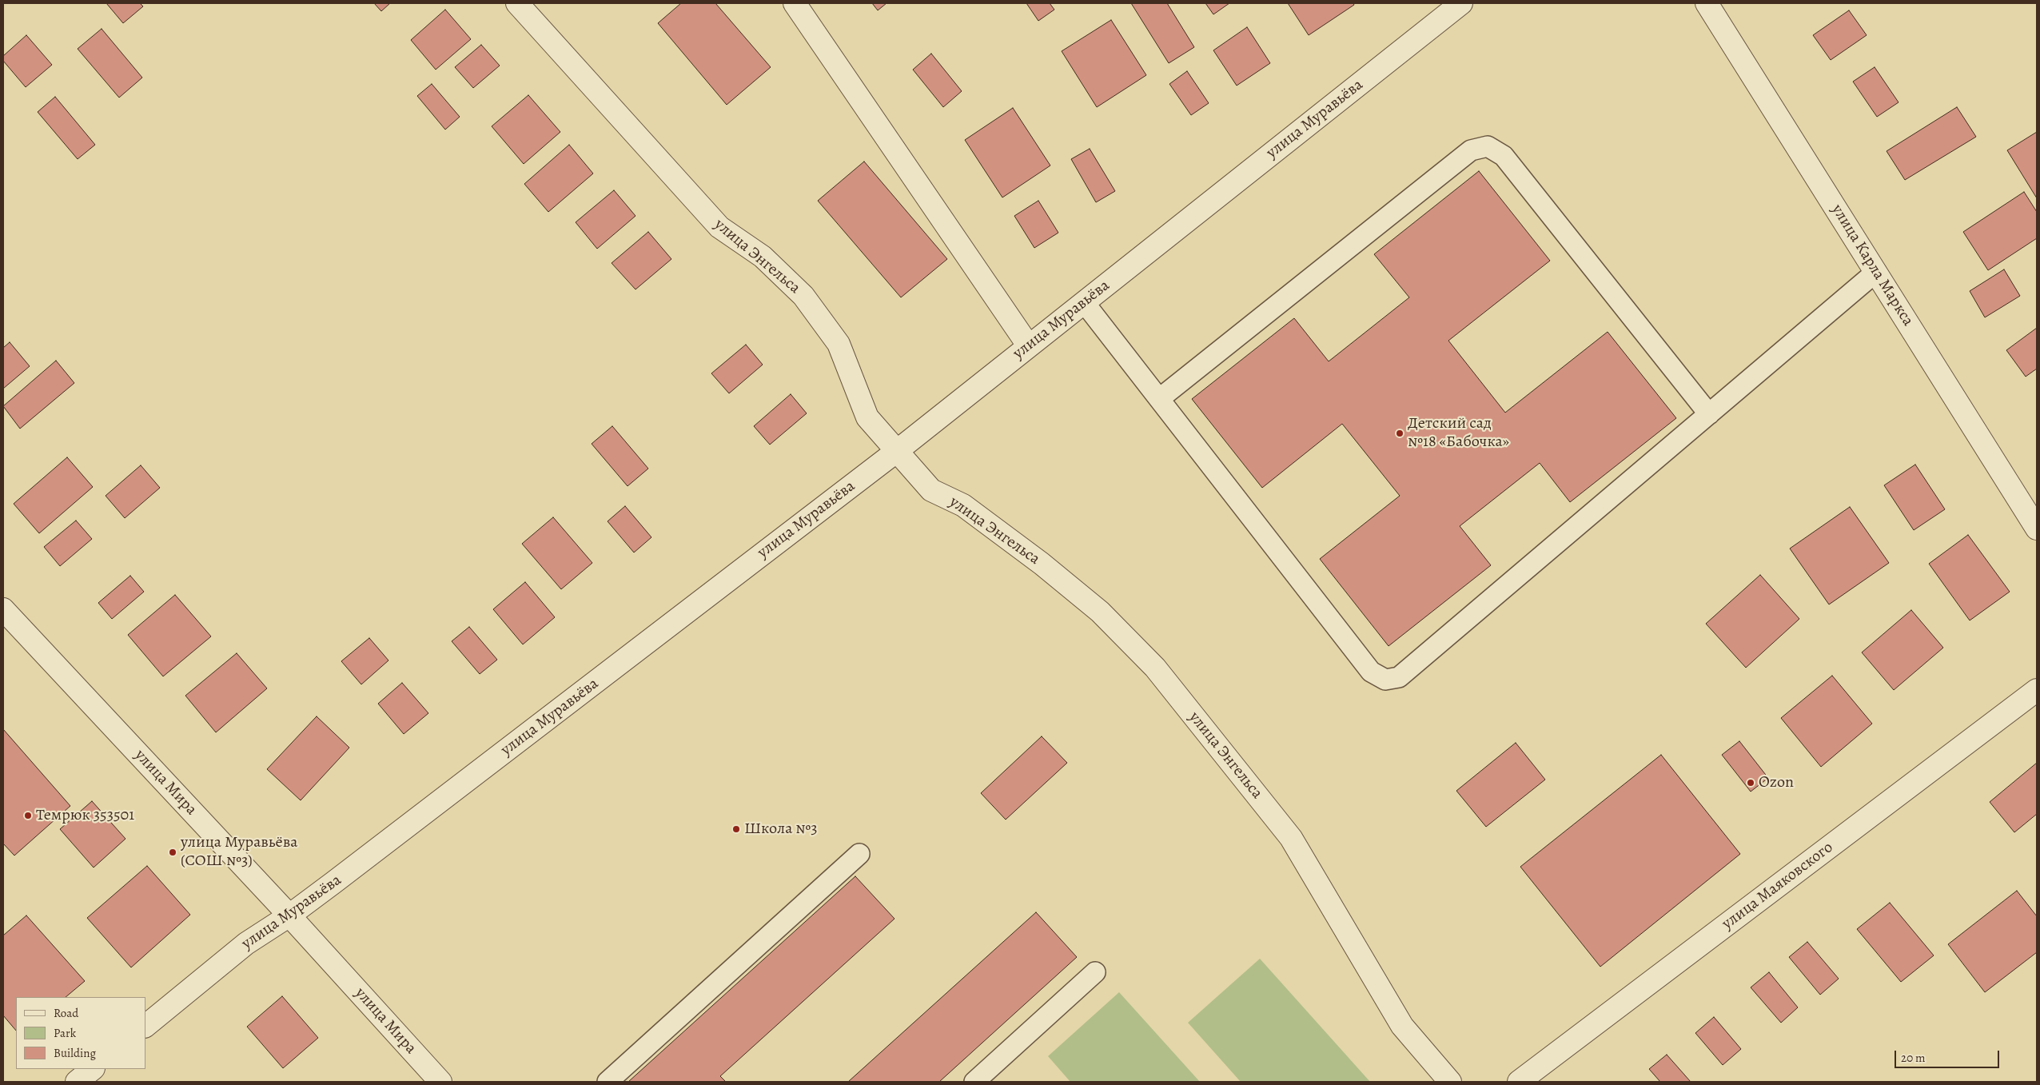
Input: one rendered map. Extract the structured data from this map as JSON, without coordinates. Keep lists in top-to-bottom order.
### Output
{
  "streets": {
    "street": [
      "улица Муравьёва",
      "улица Энгельса",
      "улица Карла Маркса",
      "улица Мира",
      "улица Маяковского"
    ]
  },
  "crossings": [
    ["улица Муравьёва", "улица Энгельса"],
    ["улица Муравьёва", "улица Мира"]
  ],
  "places": [
    "Детский сад №18 «Бабочка»",
    "Ozon",
    "Темрюк 353501",
    "Школа №3",
    "улица Муравьёва (СОШ №3)"
  ],
  "legend": ["Road", "Park", "Building"],
  "scale_bar": "20 m"
}
